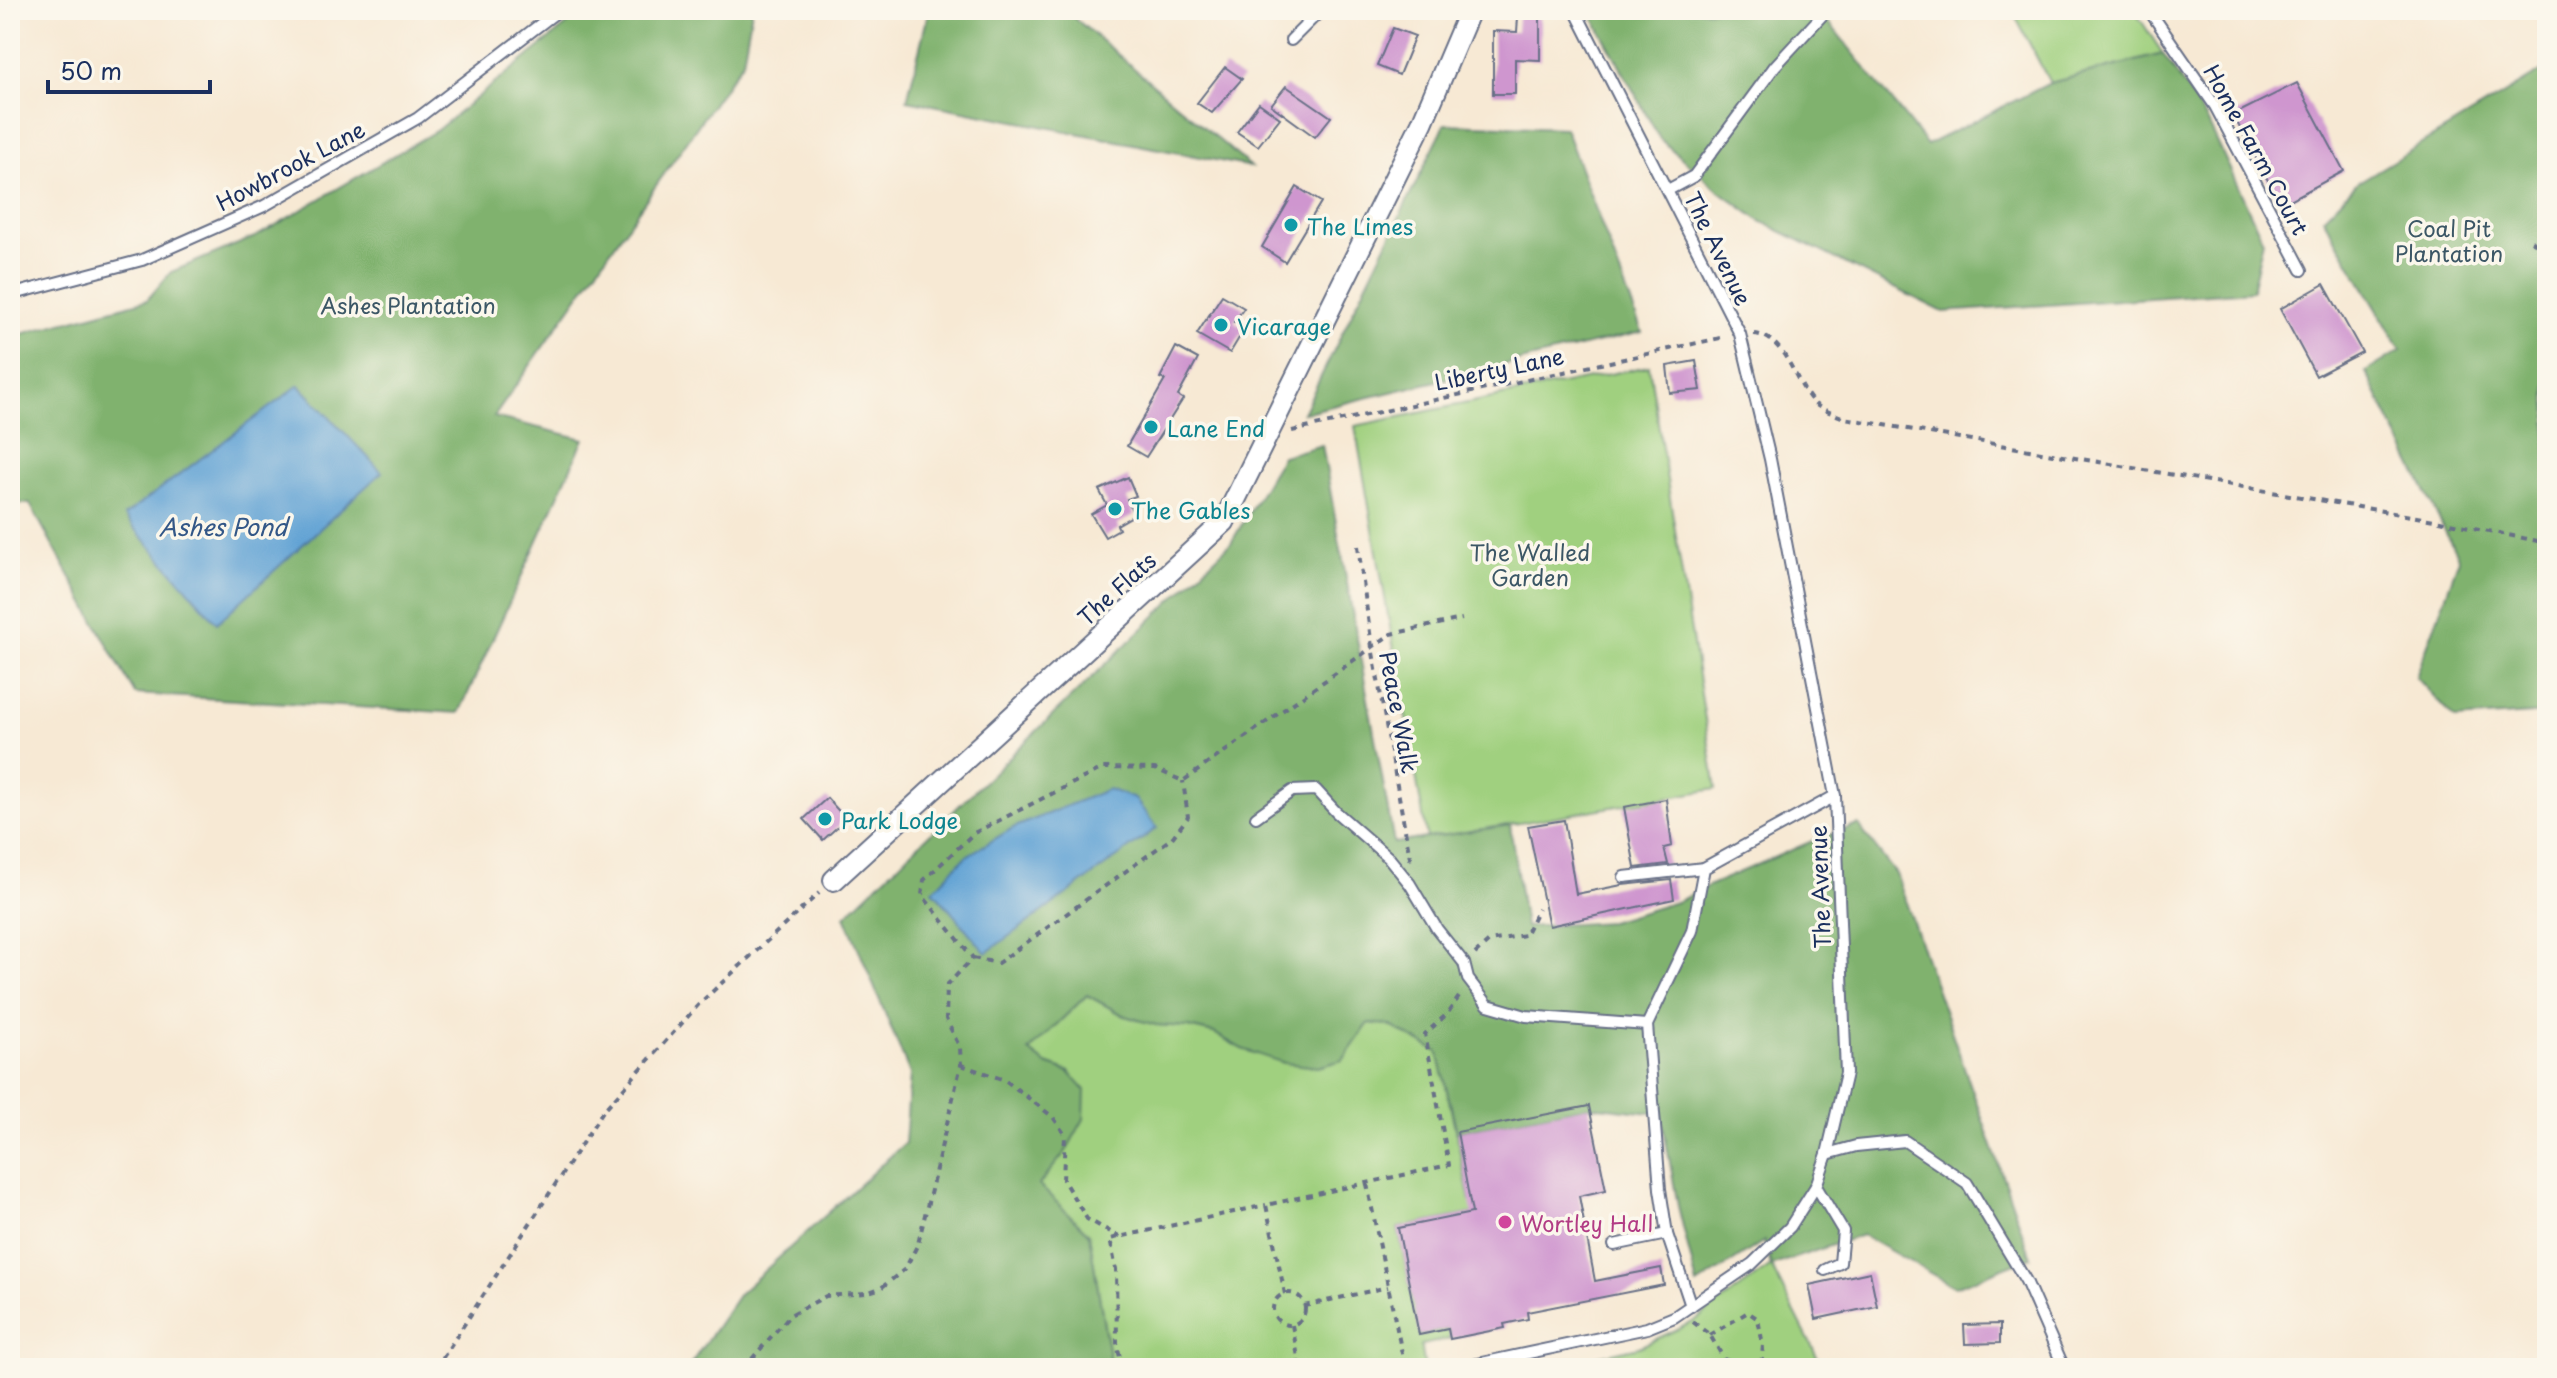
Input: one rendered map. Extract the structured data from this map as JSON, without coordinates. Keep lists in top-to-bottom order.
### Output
{
  "streets": {
    "street": ["The Flats"],
    "lane": ["Home Farm Court", "Howbrook Lane", "The Avenue"],
    "path": ["Liberty Lane", "Peace Walk"]
  },
  "crossings": [
    ["The Avenue", "Liberty Lane"],
    ["Liberty Lane", "The Flats"]
  ],
  "water": ["Ashes Pond"],
  "parks": ["Coal Pit Plantation", "Ashes Plantation", "The Walled Garden"],
  "places": [
    "The Limes",
    "Vicarage",
    "Lane End",
    "The Gables",
    "Park Lodge",
    "Wortley Hall"
  ],
  "scale_bar": "50 m"
}
